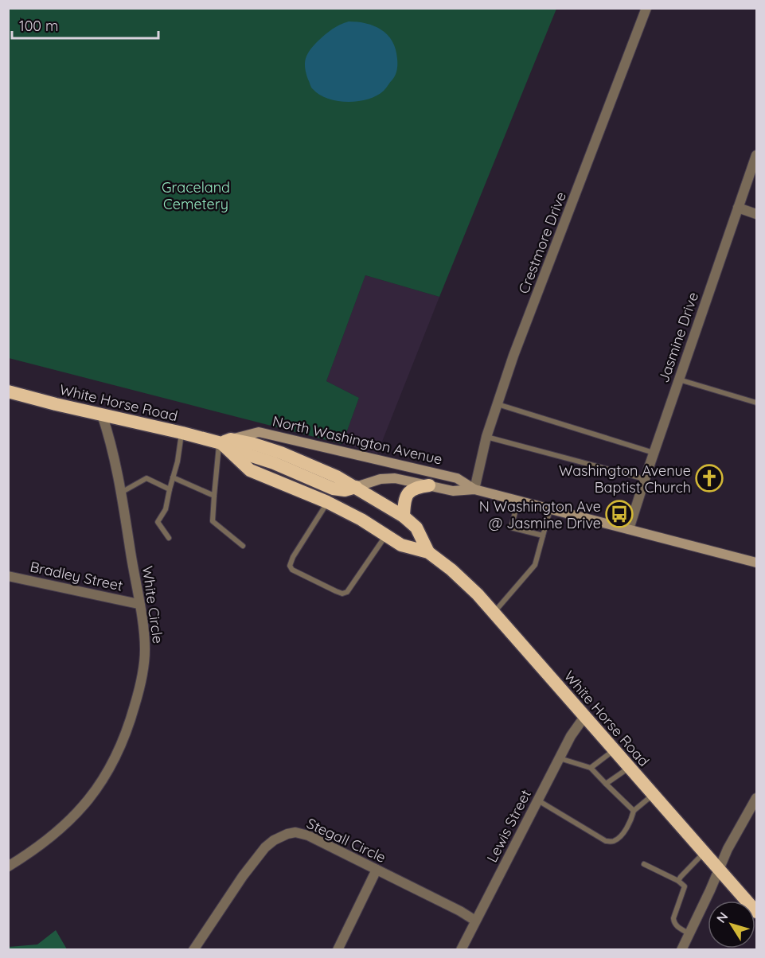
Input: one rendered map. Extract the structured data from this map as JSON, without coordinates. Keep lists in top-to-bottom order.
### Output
{
  "streets": {
    "highway": ["White Horse Road"],
    "main road": ["North Washington Avenue"],
    "street": [
      "Crestmore Drive",
      "Jasmine Drive",
      "Bradley Street",
      "White Circle",
      "Lewis Street",
      "Stegall Circle"
    ]
  },
  "crossings": [
    ["Crestmore Drive", "North Washington Avenue"],
    ["Jasmine Drive", "North Washington Avenue"],
    ["White Horse Road", "North Washington Avenue"],
    ["White Horse Road", "White Circle"],
    ["White Horse Road", "Lewis Street"],
    ["Bradley Street", "White Circle"],
    ["Lewis Street", "Stegall Circle"]
  ],
  "parks": ["Graceland Cemetery"],
  "places": {
    "church": ["Washington Avenue Baptist Church"],
    "bus stop": ["N Washington Ave @ Jasmine Drive"]
  },
  "scale_bar": "100 m",
  "north": "top left"
}
